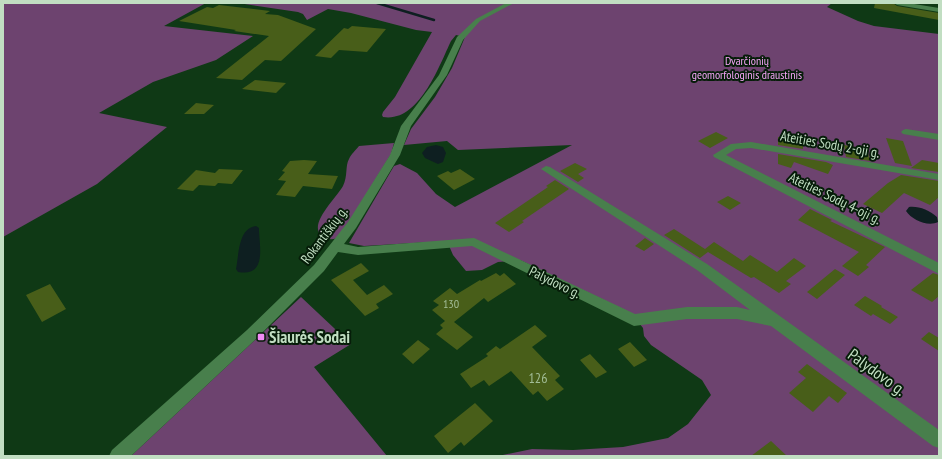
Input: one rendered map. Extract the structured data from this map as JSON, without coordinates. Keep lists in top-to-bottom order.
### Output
{
  "streets": {
    "street": [
      "Ateities Sodų 2-oji g.",
      "Ateities Sodų 4-oji g.",
      "Rokantiškių g.",
      "Palydovo g."
    ]
  },
  "crossings": [
    ["Ateities Sodų 2-oji g.", "Ateities Sodų 4-oji g."],
    ["Rokantiškių g.", "Palydovo g."]
  ],
  "parks": ["Dvarčionių geomorfologinis draustinis"],
  "places": {
    "transit": ["Šiaurės Sodai"]
  },
  "house_numbers": ["130", "126"]
}
